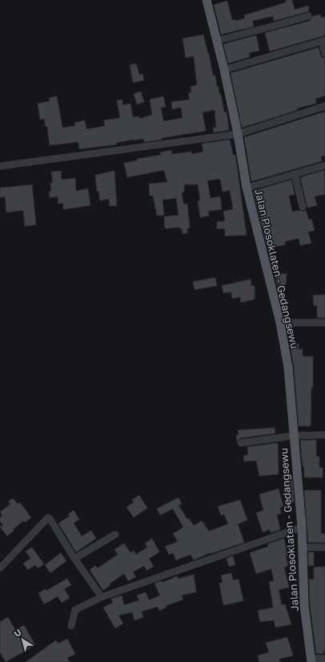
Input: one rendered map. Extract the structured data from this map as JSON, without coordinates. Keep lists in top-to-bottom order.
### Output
{
  "streets": {
    "main road": ["Jalan Plosoklaten - Gedangsewu"]
  },
  "north": "top left"
}
